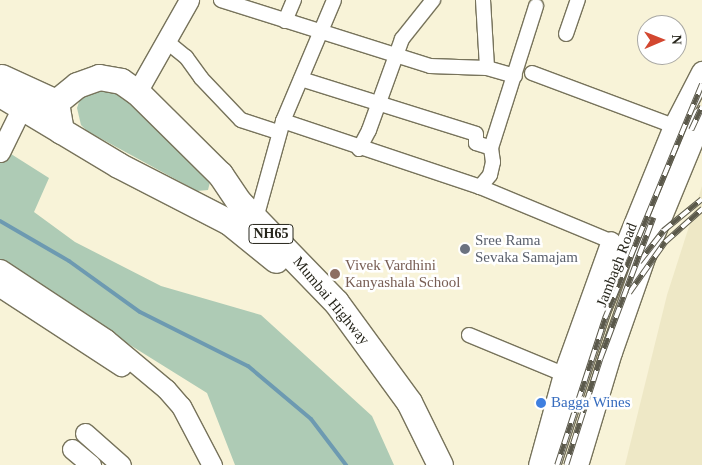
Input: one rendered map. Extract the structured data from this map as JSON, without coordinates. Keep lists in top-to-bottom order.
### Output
{
  "streets": {
    "highway": ["NH65", "Mumbai Highway"],
    "main road": ["Jambagh Road"]
  },
  "places": ["Sree Rama Sevaka Samajam", "Vivek Vardhini Kanyashala School", "Bagga Wines"],
  "north": "right"
}
